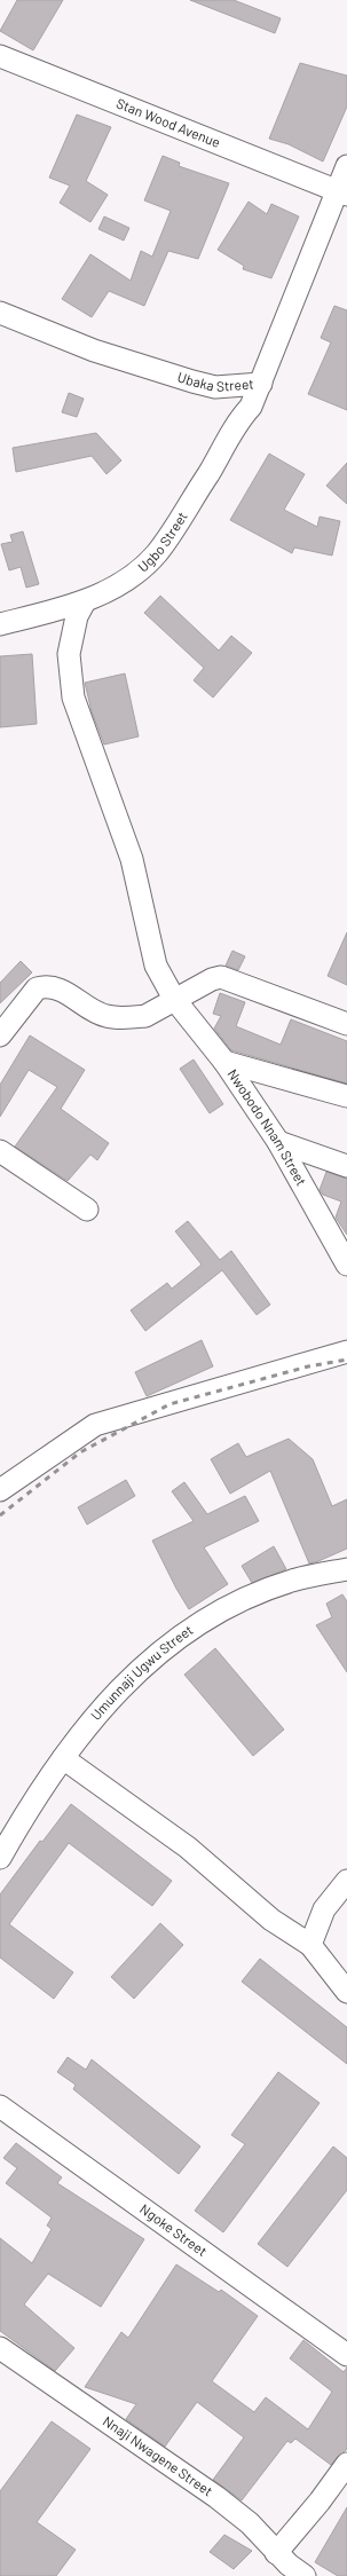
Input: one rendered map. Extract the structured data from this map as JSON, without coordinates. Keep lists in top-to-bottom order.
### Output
{
  "streets": {
    "street": [
      "Stan Wood Avenue",
      "Ubaka Street",
      "Ugbo Street",
      "Nwobodo Nnam Street",
      "Umunnaji Ugwu Street",
      "Ngoke Street",
      "Nnaji Nwagene Street"
    ]
  },
  "crossings": [
    ["Stan Wood Avenue", "Ubaka Street"],
    ["Ubaka Street", "Ugbo Street"],
    ["Ugbo Street", "Nwobodo Nnam Street"]
  ]
}
